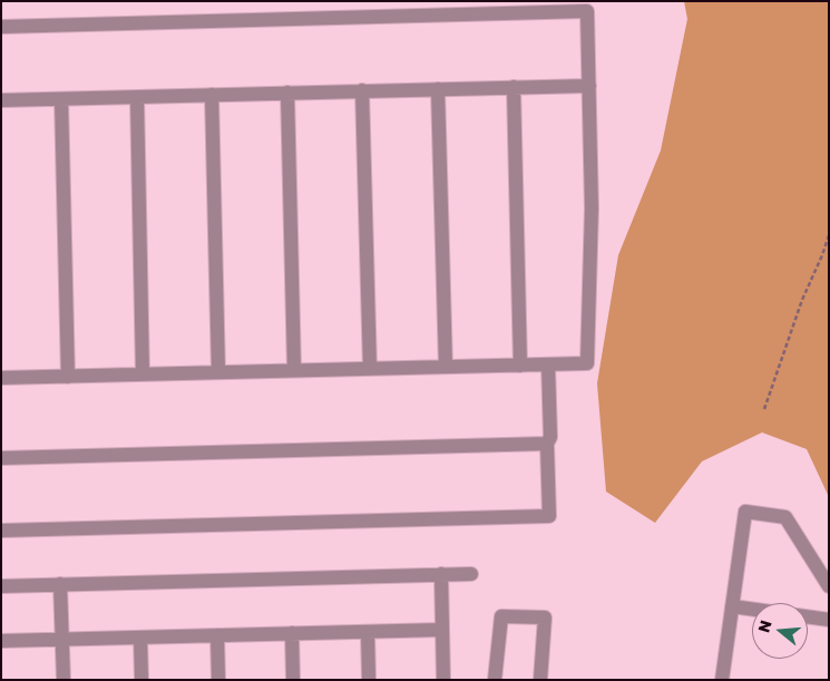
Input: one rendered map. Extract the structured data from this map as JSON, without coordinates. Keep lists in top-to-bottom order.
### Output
{
  "north": "left"
}
